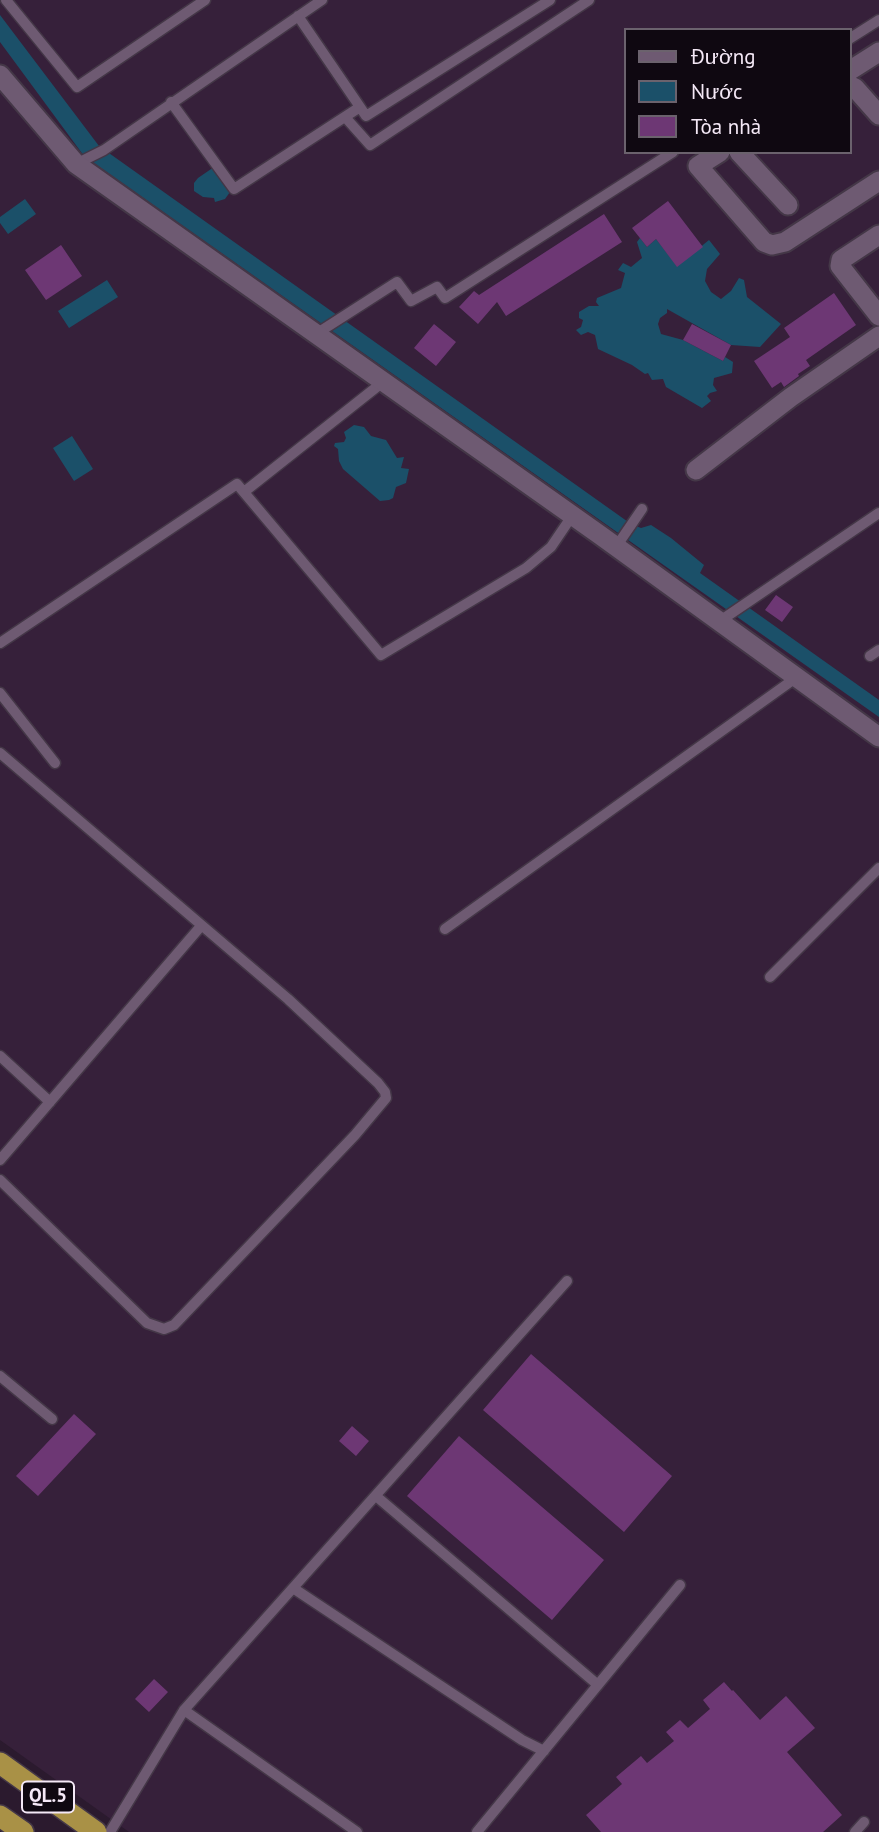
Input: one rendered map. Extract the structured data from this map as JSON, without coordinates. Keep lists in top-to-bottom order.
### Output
{
  "streets": {
    "highway": ["QL.5"]
  },
  "legend": ["Đường", "Nước", "Tòa nhà"]
}
